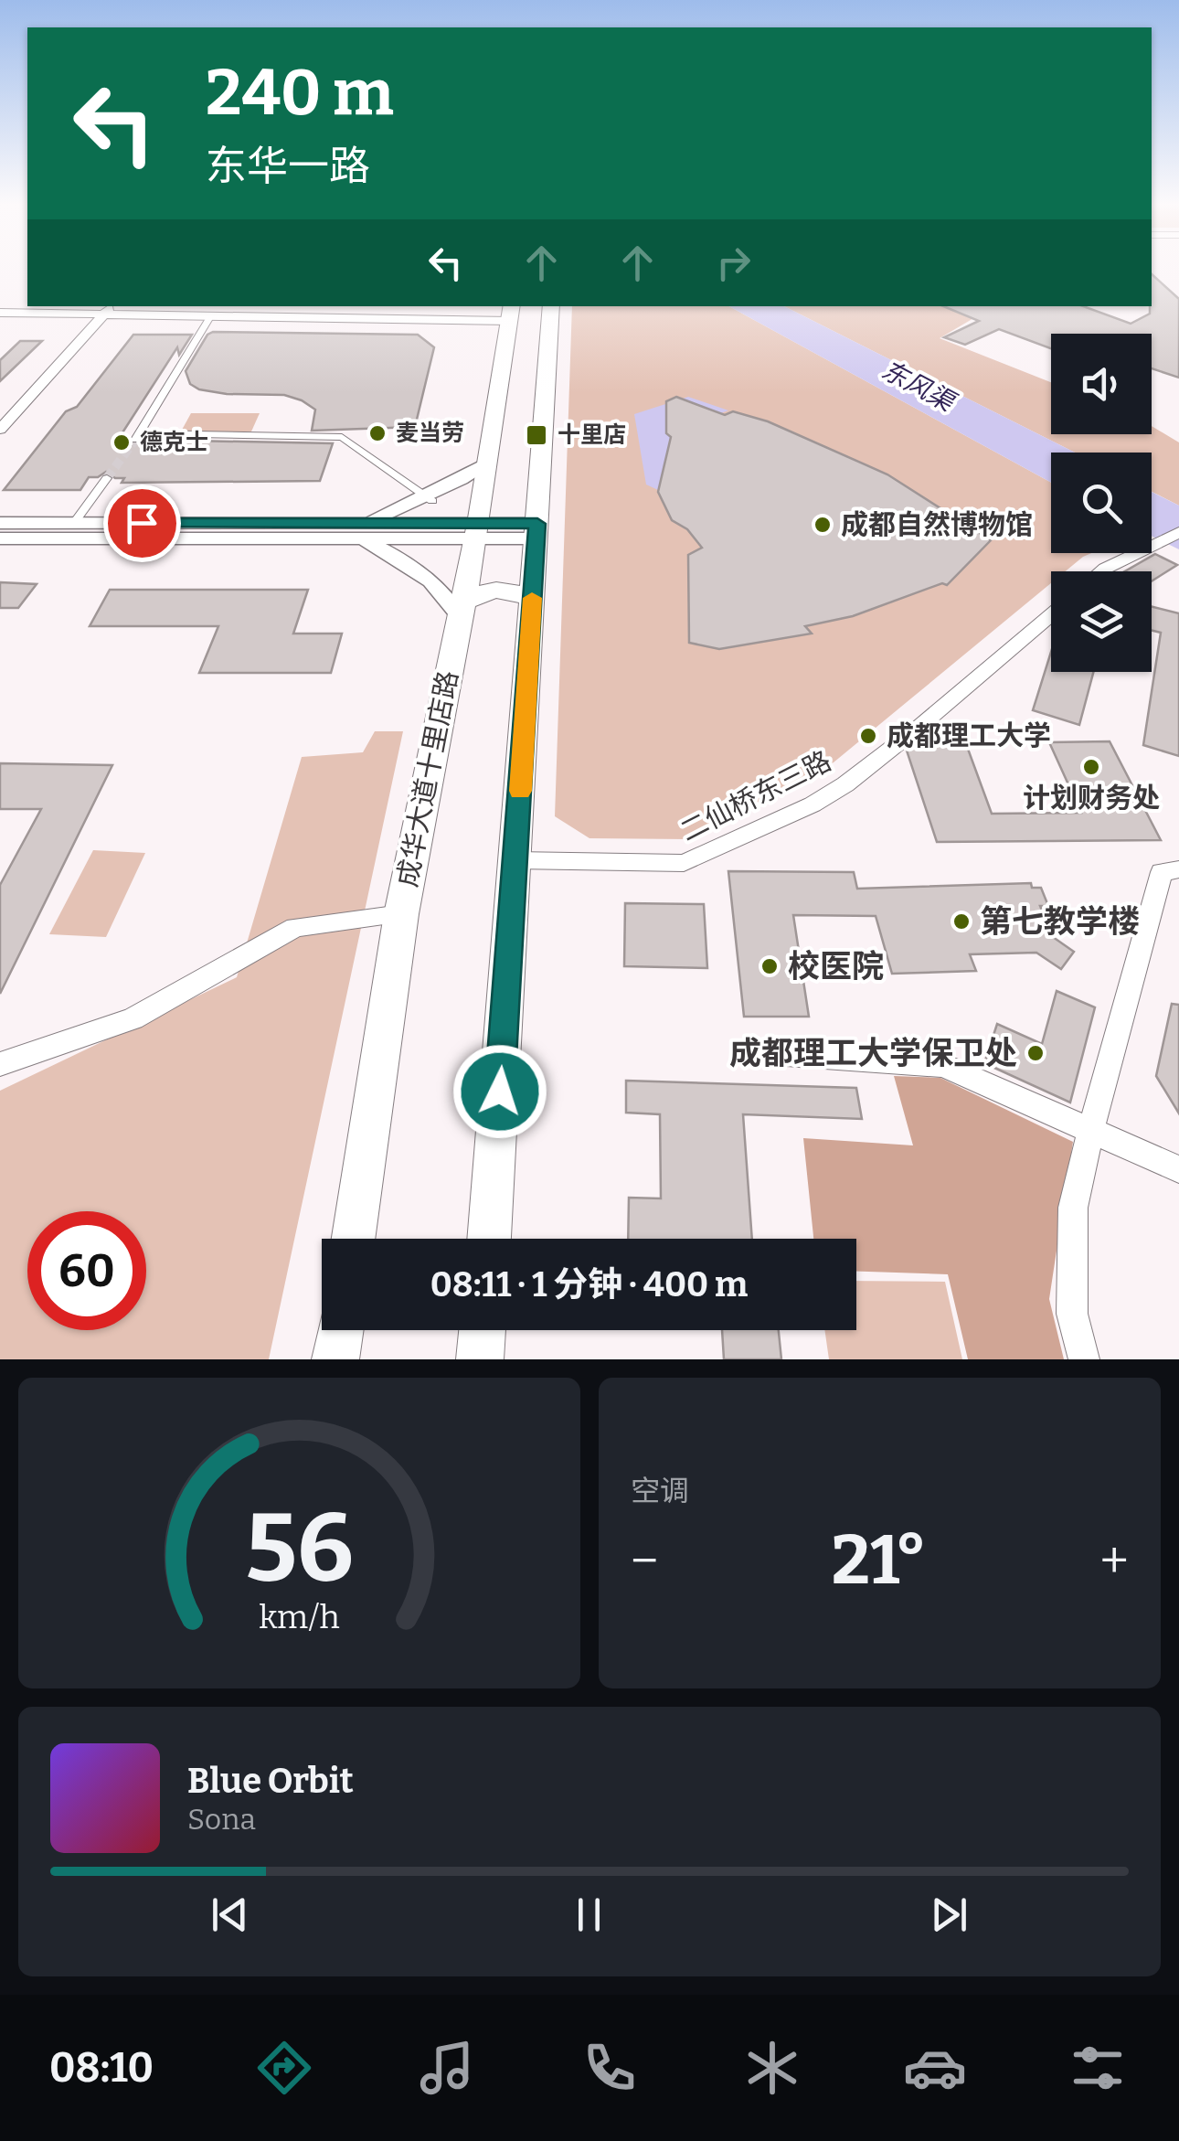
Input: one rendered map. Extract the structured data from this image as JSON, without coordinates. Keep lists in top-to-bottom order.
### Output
{
  "streets": {
    "main road": ["成华大道十里店路"],
    "street": ["二仙桥东三路"]
  },
  "water": ["东风渠"],
  "places": {
    "other": [
      "麦当劳",
      "德克士",
      "成都自然博物馆",
      "成都理工大学",
      "计划财务处",
      "第七教学楼",
      "校医院",
      "成都理工大学保卫处"
    ],
    "transit": ["十里店"]
  },
  "page": {
    "turn": ["240 m", "东华一路"],
    "limit": "60",
    "trip": "08:11 · 1 分钟 · 400 m",
    "tile": "空调",
    "heat": ["−", "21°", "+"],
    "song": ["Blue Orbit", "Sona"],
    "tabs": "08:10",
    "gauge": ["56", "km/h"]
  }
}
